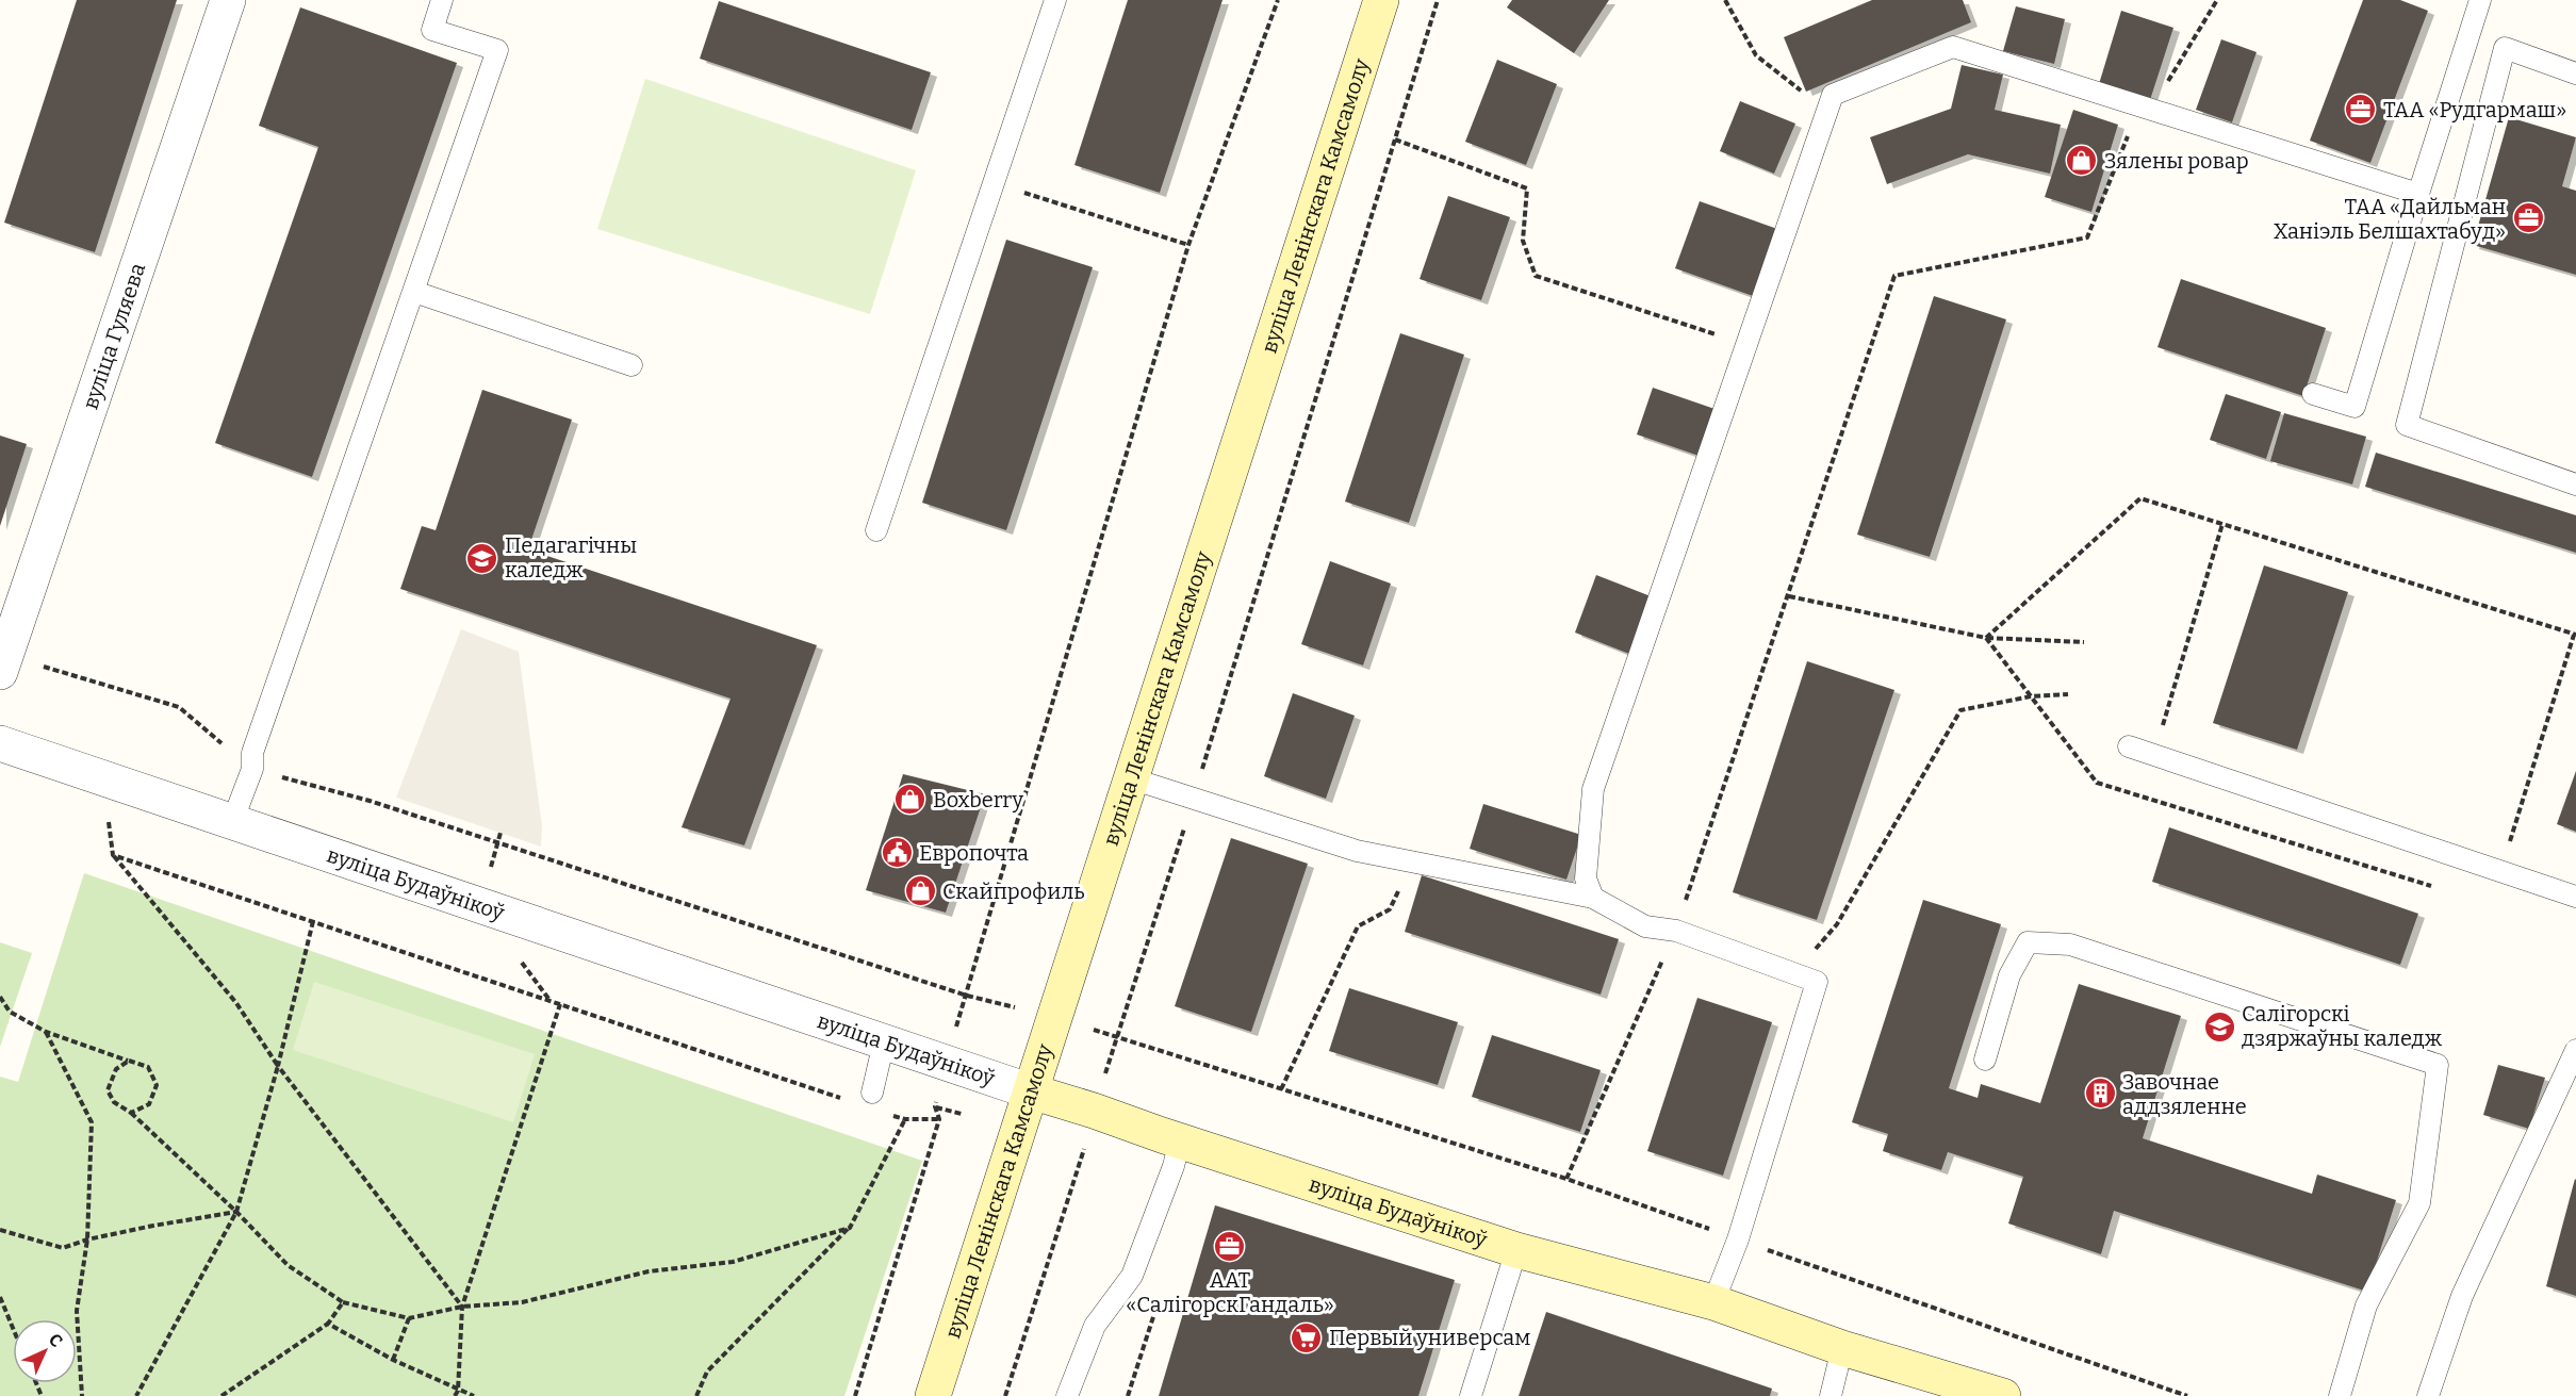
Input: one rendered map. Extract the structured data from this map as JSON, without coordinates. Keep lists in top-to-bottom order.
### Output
{
  "streets": {
    "main road": ["вуліца Ленінскага Камсамолу", "вуліца Будаўнікоў"],
    "street": ["вуліца Гуляева"]
  },
  "crossings": [
    ["вуліца Ленінскага Камсамолу", "вуліца Будаўнікоў"]
  ],
  "places": {
    "office": ["ТАА «Рудгармаш»", "ТАА «Дайльман Ханіэль Белшахтабуд»", "ААТ «СалігорскГандаль»"],
    "shop": ["Зялены ровар", "Boxberry", "Скайпрофиль"],
    "school or university": ["Педагагічны каледж", "Салігорскі дзяржаўны каледж"],
    "public building": ["Европочта"],
    "building": ["Завочнае аддзяленне"],
    "supermarket": ["Первый универсам"]
  },
  "north": "top right"
}
